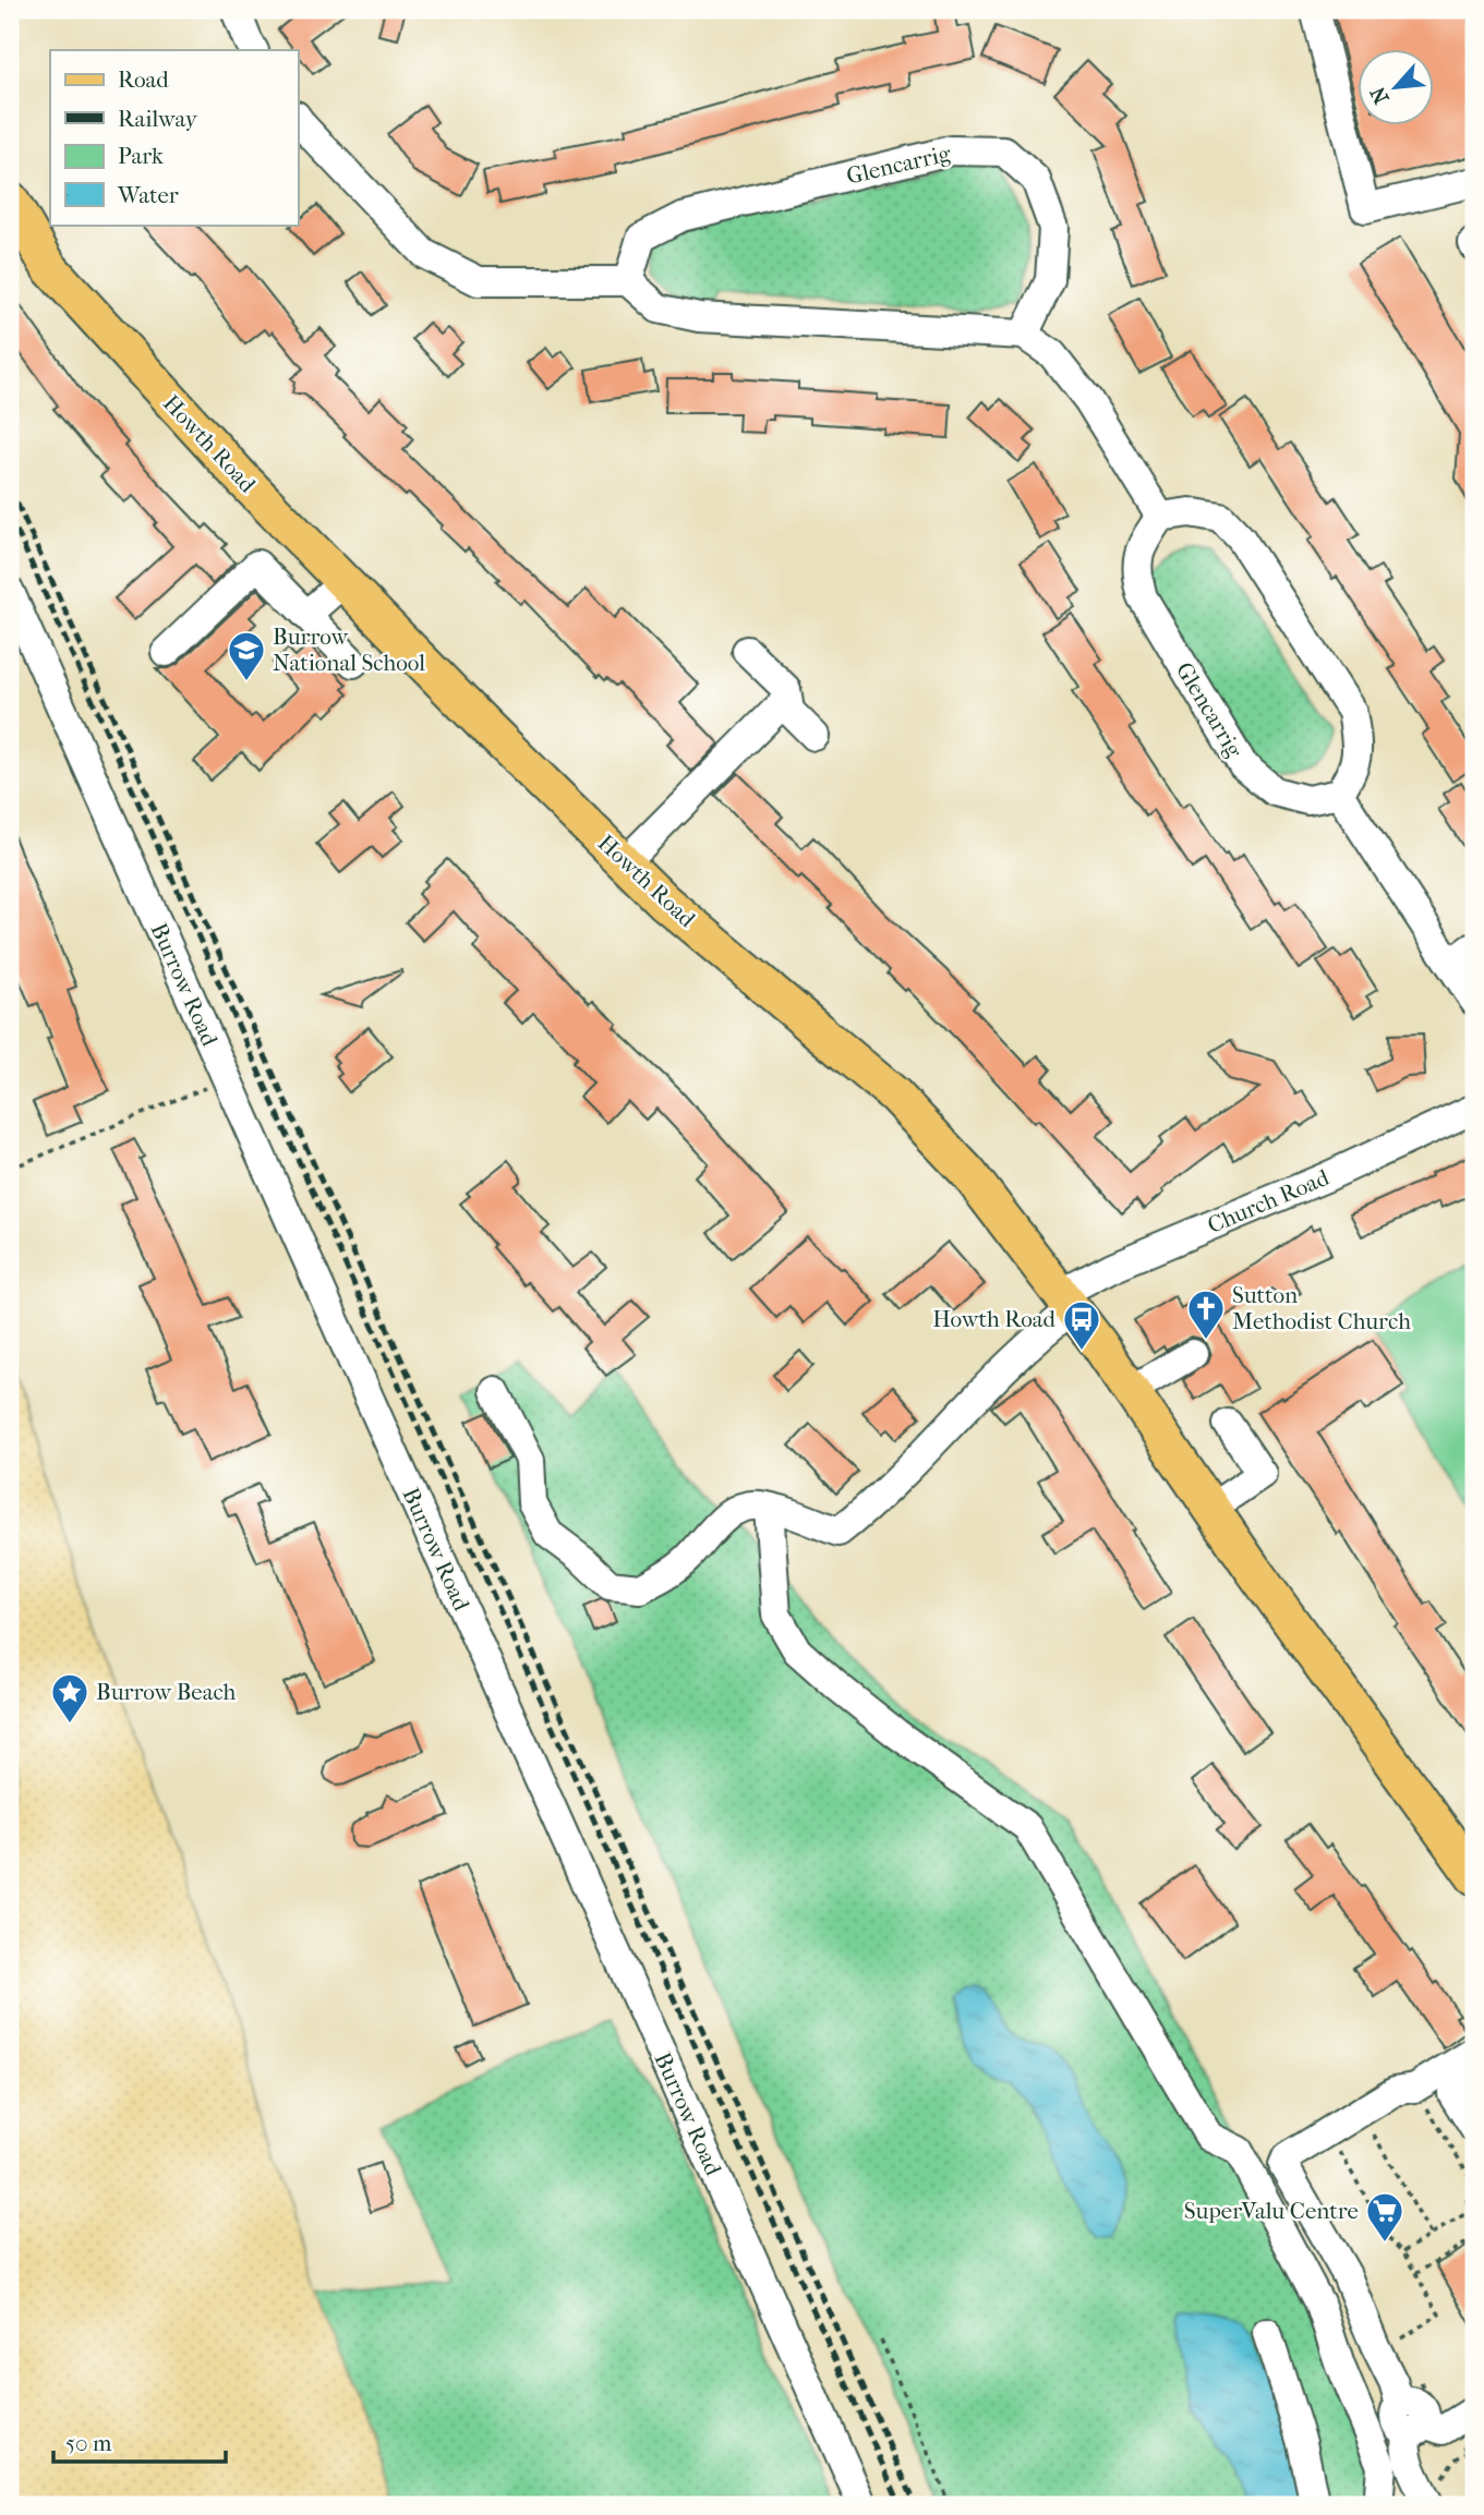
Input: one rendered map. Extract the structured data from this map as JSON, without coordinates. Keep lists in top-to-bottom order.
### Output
{
  "streets": {
    "main road": ["Howth Road"],
    "street": ["Glencarrig", "Burrow Road", "Church Road"]
  },
  "crossings": [
    ["Howth Road", "Church Road"]
  ],
  "places": {
    "school or university": ["Burrow National School"],
    "church": ["Sutton Methodist Church"],
    "bus stop": ["Howth Road"],
    "place": ["Burrow Beach"],
    "supermarket": ["SuperValu Centre"]
  },
  "legend": [
    "Road",
    "Railway",
    "Park",
    "Water"
  ],
  "scale_bar": "50 m",
  "north": "bottom left"
}
